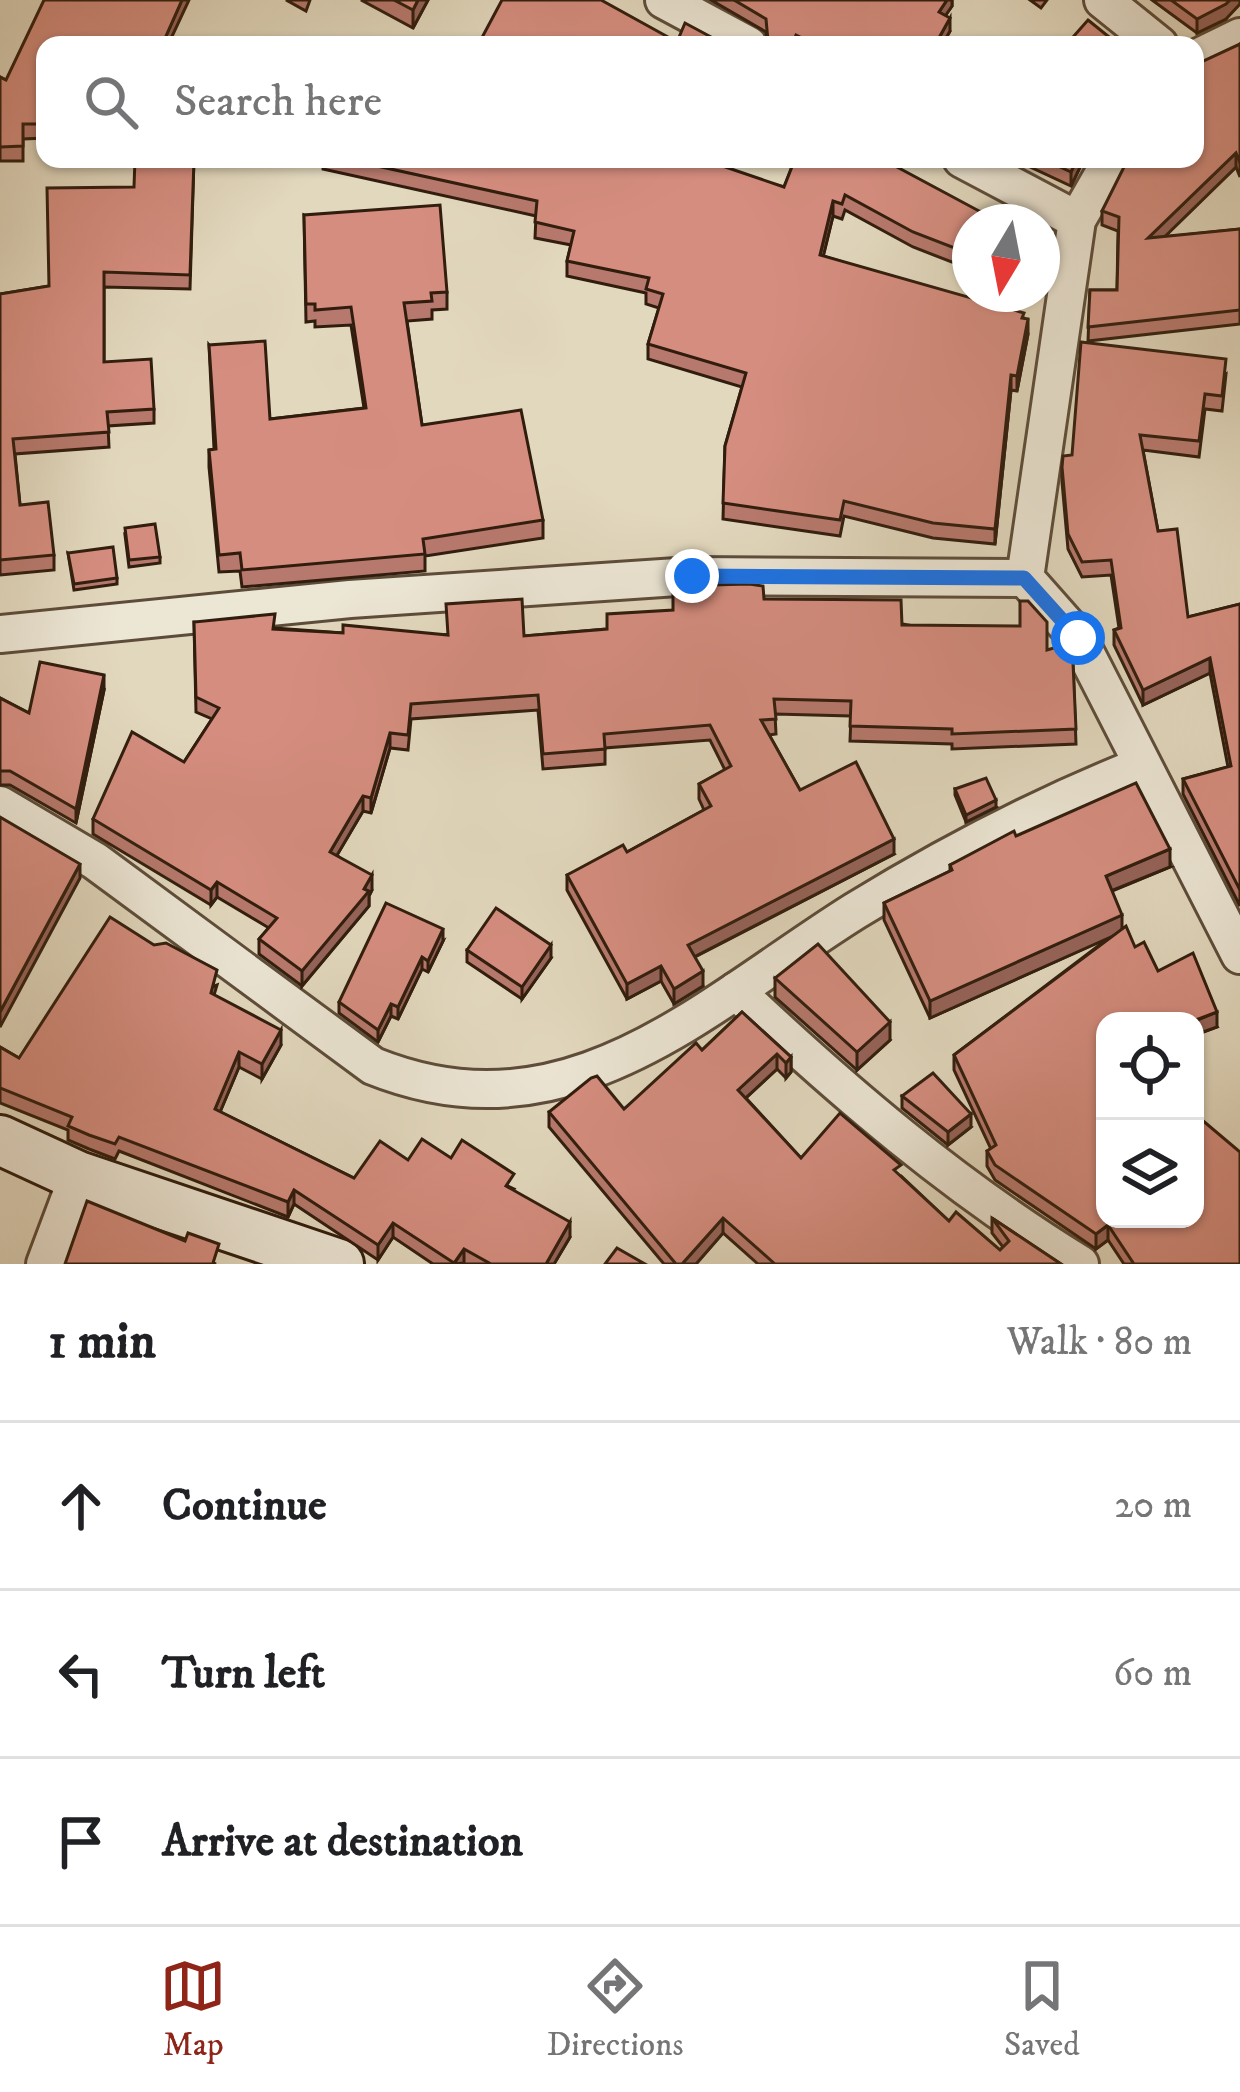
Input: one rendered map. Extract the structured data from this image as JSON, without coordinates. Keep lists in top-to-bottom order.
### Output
{
  "north": "bottom",
  "page": {
    "search": "Search here",
    "heading": ["1 min", "Walk · 80 m"],
    "list": [
      ["Continue", "20 m"],
      ["Turn left", "60 m"],
      "Arrive at destination"
    ],
    "nav": ["Map", "Directions", "Saved"]
  }
}
